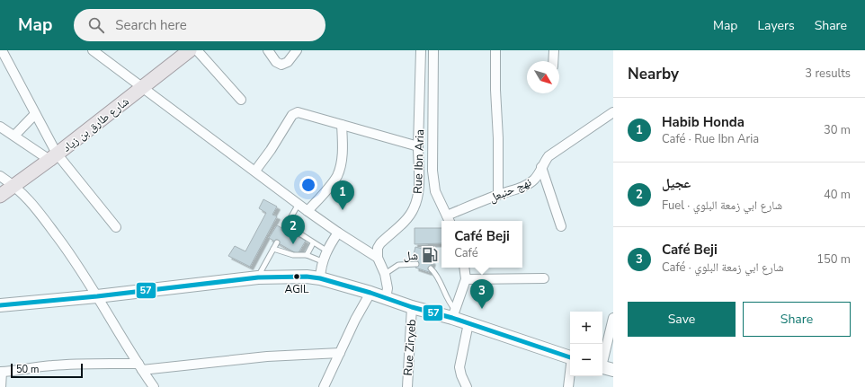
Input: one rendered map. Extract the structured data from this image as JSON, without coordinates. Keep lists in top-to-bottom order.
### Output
{
  "streets": {
    "main road": ["شارع طارق بن زياد"],
    "street": ["Rue Ibn Aria", "نهج حنبعل", "Rue Ziryeb"]
  },
  "crossings": [
    ["Rue Ibn Aria", "نهج حنبعل"]
  ],
  "places": {
    "fuel station": ["شل"],
    "other": ["AGIL"]
  },
  "lines": ["transit line 57"],
  "scale_bar": "50 m",
  "north": "bottom right",
  "page": {
    "header": "Map",
    "search": "Search here",
    "nav": ["Map", "Layers", "Share"],
    "heading": ["Nearby", "3 results"],
    "list": [
      {
        "mark": "1",
        "name": "Habib Honda",
        "note": "Café · Rue Ibn Aria",
        "value": "30 m"
      },
      {
        "mark": "2",
        "name": "عجيل",
        "note": "Fuel · شارع ابي زمعة البلوي",
        "value": "40 m"
      },
      {
        "mark": "3",
        "name": "Café Beji",
        "note": "Café · شارع ابي زمعة البلوي",
        "value": "150 m"
      }
    ],
    "pins": ["1", "2", "3"],
    "popup": ["Café Beji", "Café"],
    "buttons": ["Save", "Share"],
    "map_buttons": ["+", "−"],
    "scale": "50 m"
  }
}
